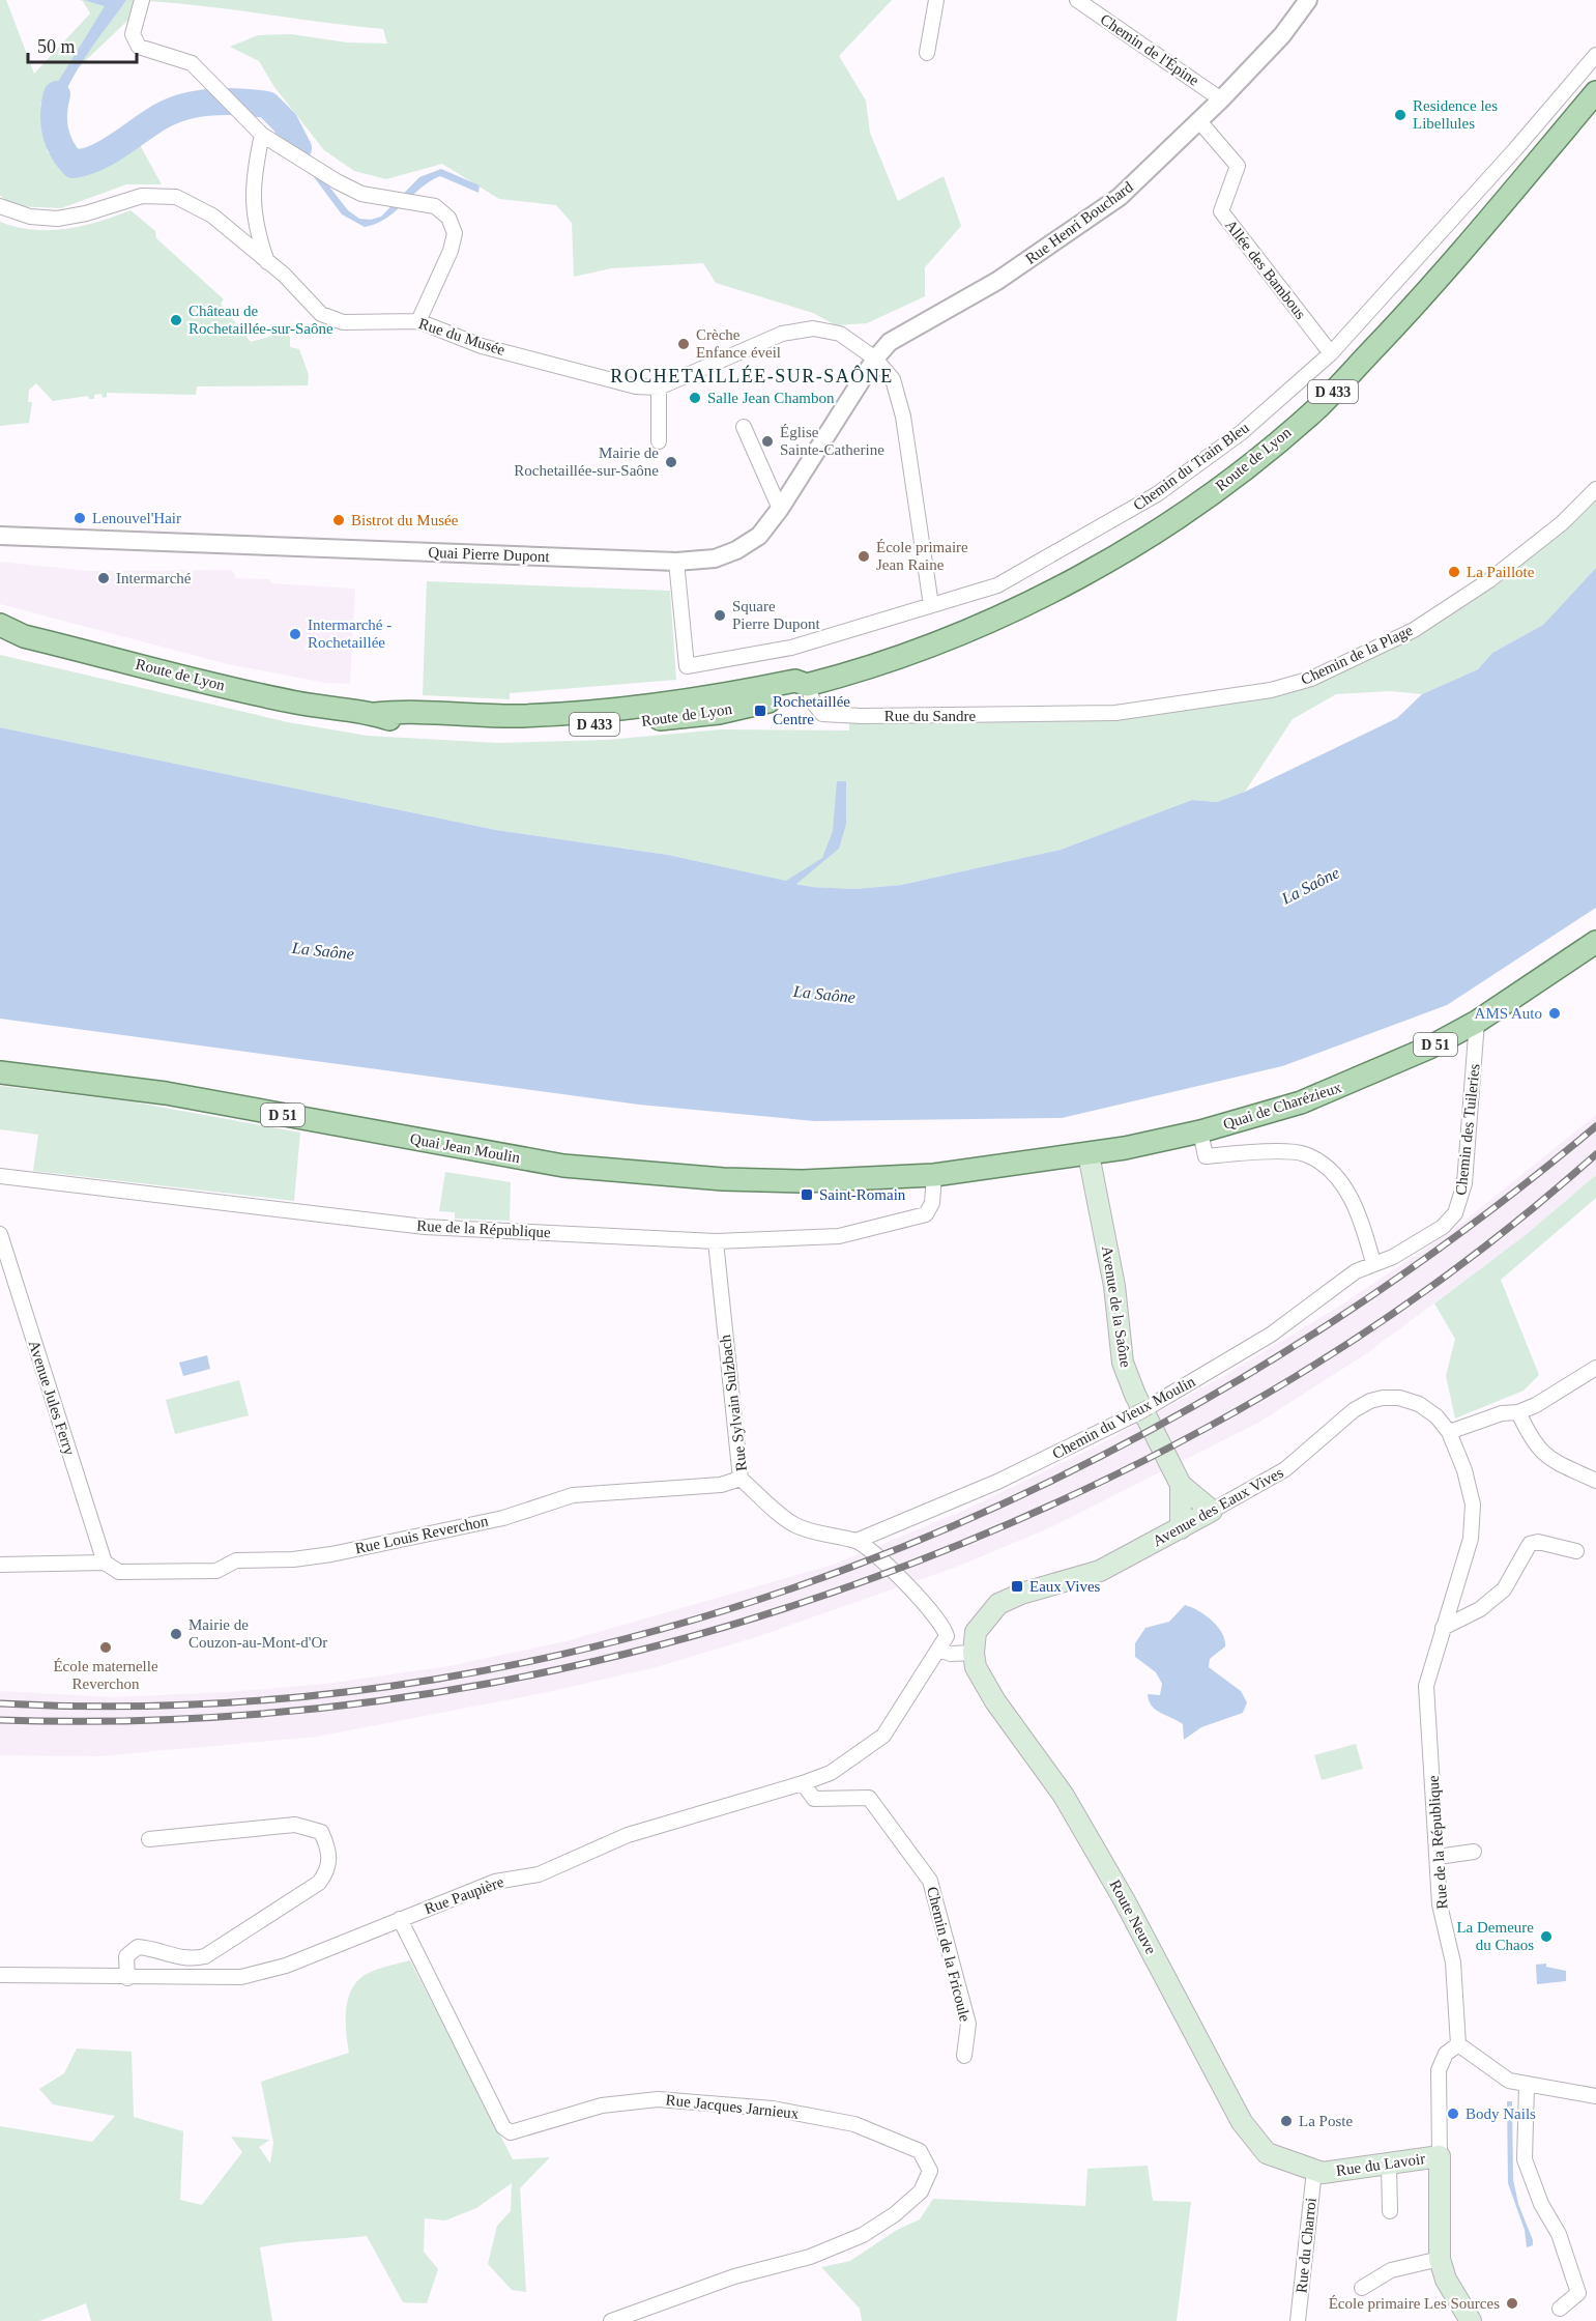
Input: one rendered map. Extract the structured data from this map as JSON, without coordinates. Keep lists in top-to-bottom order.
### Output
{
  "streets": {
    "main road": [
      "D 433",
      "Route de Lyon",
      "D 51",
      "Quai de Charézieux",
      "Quai Jean Moulin",
      "Avenue de la Saône",
      "Avenue des Eaux Vives",
      "Route Neuve",
      "Rue du Lavoir"
    ],
    "street": [
      "Chemin de l'Épine",
      "Rue Henri Bouchard",
      "Allée des Bambous",
      "Rue du Musée",
      "Chemin du Train Bleu",
      "Quai Pierre Dupont",
      "Chemin de la Plage",
      "Rue du Sandre",
      "Chemin des Tuileries",
      "Rue de la République",
      "Avenue Jules Ferry",
      "Rue Sylvain Sulzbach",
      "Chemin du Vieux Moulin",
      "Rue Louis Reverchon",
      "Rue Paupière",
      "Chemin de la Fricoule",
      "Rue Jacques Jarnieux",
      "Rue du Charroi"
    ]
  },
  "crossings": [
    ["Chemin de l'Épine", "Rue Henri Bouchard"],
    ["Rue Henri Bouchard", "Allée des Bambous"],
    ["Rue Henri Bouchard", "Rue du Musée"],
    ["Rue Henri Bouchard", "Quai Pierre Dupont"],
    ["Allée des Bambous", "Chemin du Train Bleu"],
    ["Rue du Musée", "Quai Pierre Dupont"],
    ["Route de Lyon", "Rue du Sandre"],
    ["Chemin du Train Bleu", "Quai Pierre Dupont"],
    ["Chemin de la Plage", "Rue du Sandre"],
    ["Quai de Charézieux", "Chemin des Tuileries"],
    ["Quai de Charézieux", "Quai Jean Moulin"],
    ["Quai de Charézieux", "Rue de la République"],
    ["Quai de Charézieux", "Avenue de la Saône"],
    ["Chemin des Tuileries", "Chemin du Vieux Moulin"],
    ["Quai Jean Moulin", "Rue de la République"],
    ["Rue de la République", "Rue Sylvain Sulzbach"],
    ["Rue de la République", "Avenue des Eaux Vives"],
    ["Avenue de la Saône", "Avenue des Eaux Vives"],
    ["Avenue Jules Ferry", "Rue Louis Reverchon"],
    ["Rue Sylvain Sulzbach", "Chemin du Vieux Moulin"],
    ["Rue Sylvain Sulzbach", "Rue Louis Reverchon"],
    ["Avenue des Eaux Vives", "Route Neuve"],
    ["Rue Paupière", "Chemin de la Fricoule"],
    ["Rue Paupière", "Rue Jacques Jarnieux"],
    ["Route Neuve", "Rue du Lavoir"],
    ["Route Neuve", "Rue du Charroi"],
    ["Rue du Lavoir", "Rue du Charroi"]
  ],
  "districts": ["ROCHETAILLÉE-SUR-SAÔNE"],
  "water": ["La Saône"],
  "places": {
    "other": [
      "Residence les Libellules",
      "Château de Rochetaillée-sur-Saône",
      "Crèche Enfance éveil",
      "Salle Jean Chambon",
      "Église Sainte-Catherine",
      "Mairie de Rochetaillée-sur-Saône",
      "Lenouvel'Hair",
      "Bistrot du Musée",
      "École primaire Jean Raine",
      "La Paillote",
      "Intermarché",
      "Square Pierre Dupont",
      "Intermarché - Rochetaillée",
      "AMS Auto",
      "Mairie de Couzon-au-Mont-d'Or",
      "École maternelle Reverchon",
      "La Demeure du Chaos",
      "Body Nails",
      "La Poste",
      "École primaire Les Sources"
    ],
    "transit": ["Rochetaillée Centre", "Saint-Romain", "Eaux Vives"]
  },
  "scale_bar": "50 m"
}
